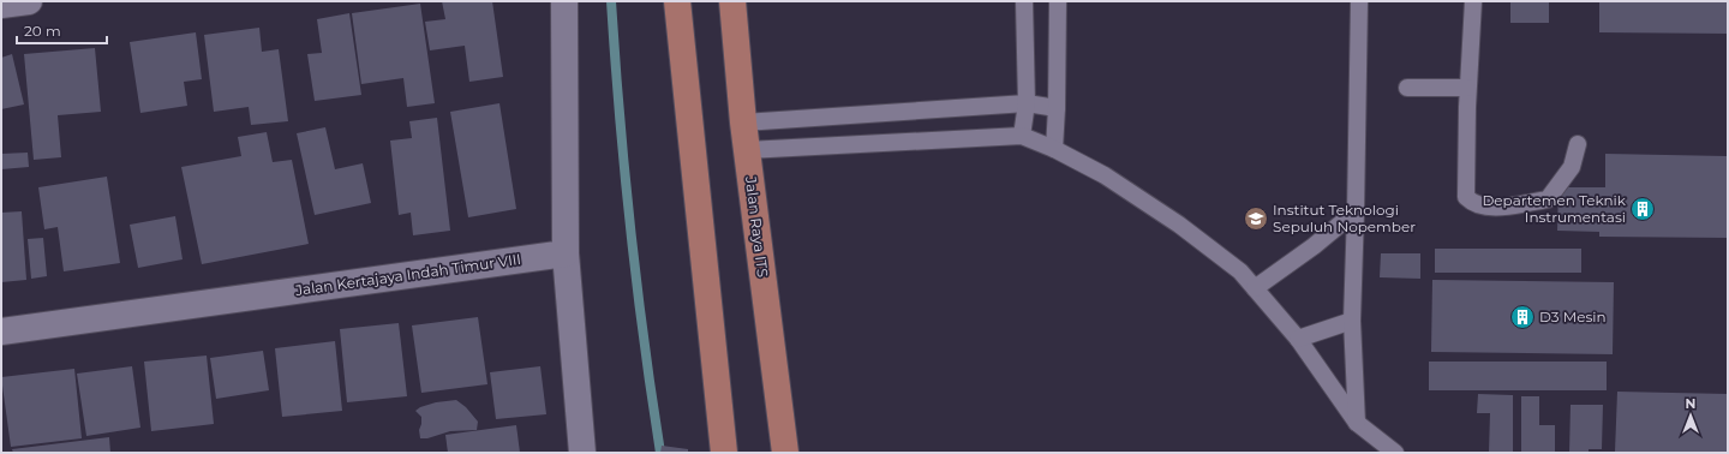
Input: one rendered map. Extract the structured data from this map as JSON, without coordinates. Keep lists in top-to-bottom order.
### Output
{
  "streets": {
    "main road": ["Jalan Raya ITS"],
    "street": ["Jalan Kertajaya Indah Timur VIII"]
  },
  "places": {
    "building": ["Departemen Teknik Instrumentasi", "D3 Mesin"],
    "school or university": ["Institut Teknologi Sepuluh Nopember"]
  },
  "scale_bar": "20 m",
  "north": "top"
}
